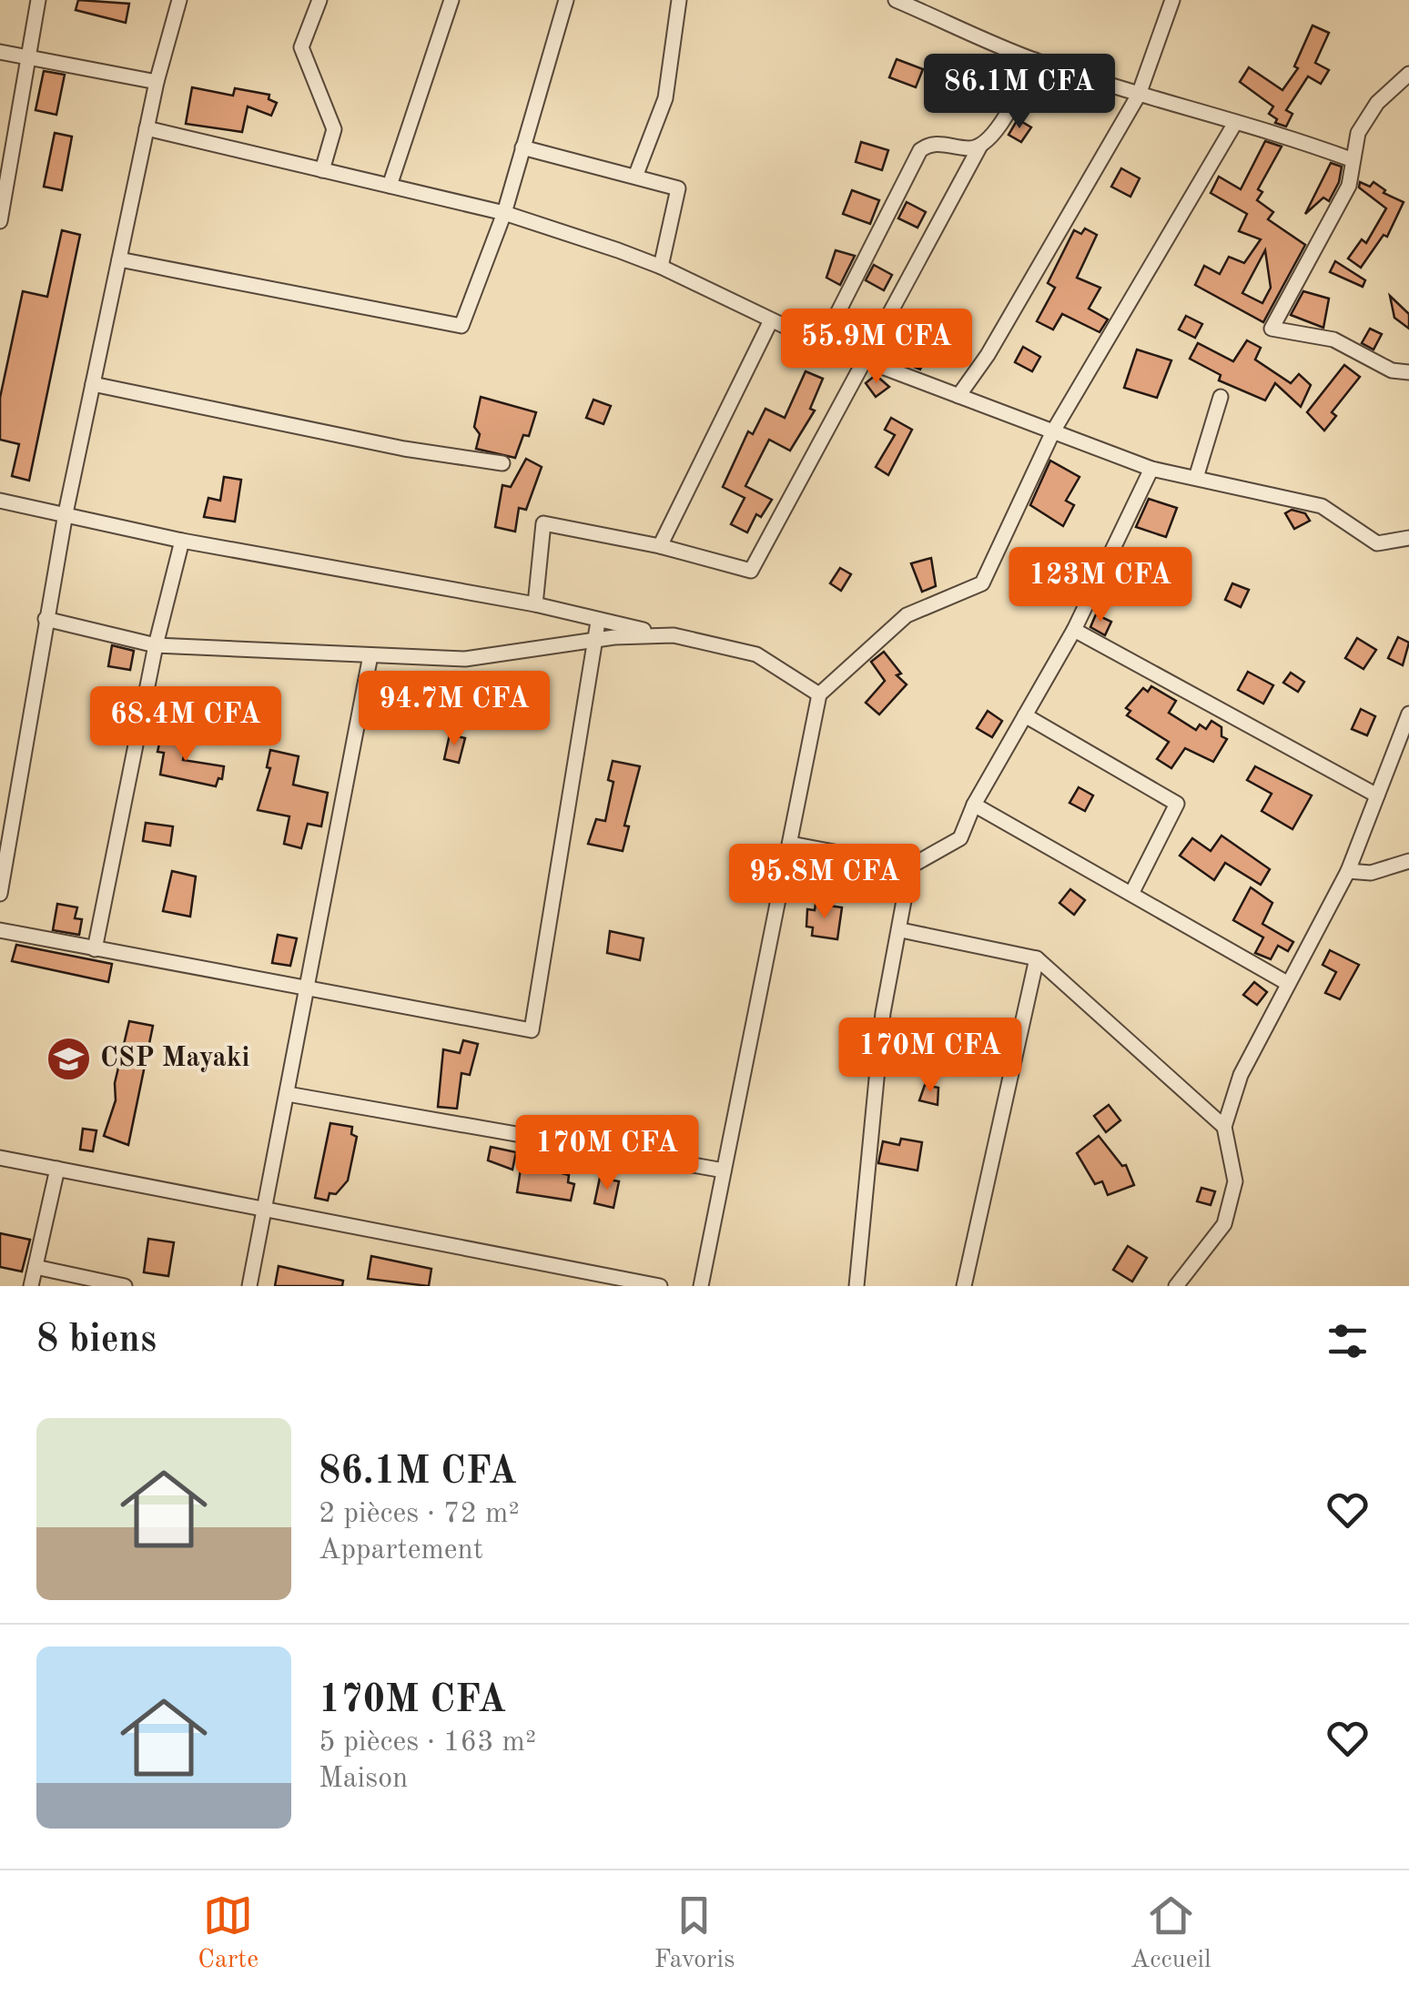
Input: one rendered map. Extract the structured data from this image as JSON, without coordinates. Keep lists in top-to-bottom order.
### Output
{
  "places": {
    "school or university": ["CSP Mayaki"]
  },
  "page": {
    "price": [
      "86.1M CFA",
      "55.9M CFA",
      "123M CFA",
      "94.7M CFA",
      "68.4M CFA",
      "95.8M CFA",
      "170M CFA",
      "170M CFA"
    ],
    "heading": "8 biens",
    "list": [
      {
        "name": "86.1M CFA",
        "note": "2 pièces · 72 m² · Appartement"
      },
      {
        "name": "170M CFA",
        "note": "5 pièces · 163 m² · Maison"
      }
    ],
    "tabs": ["Carte", "Favoris", "Accueil"]
  }
}
